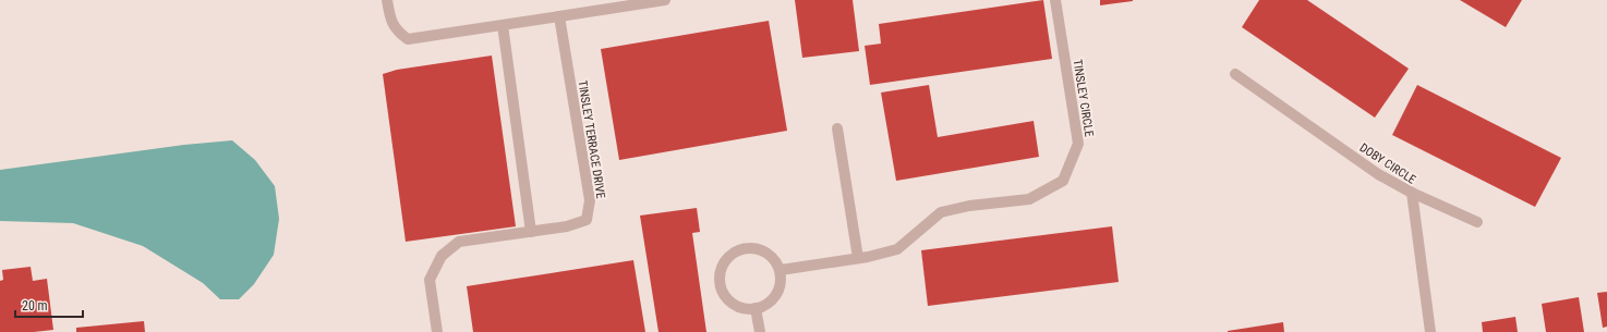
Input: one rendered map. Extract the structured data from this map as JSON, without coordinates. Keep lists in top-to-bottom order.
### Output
{
  "streets": {
    "street": ["TINSLEY CIRCLE", "TINSLEY TERRACE DRIVE", "DOBY CIRCLE"]
  },
  "scale_bar": "20 m"
}
